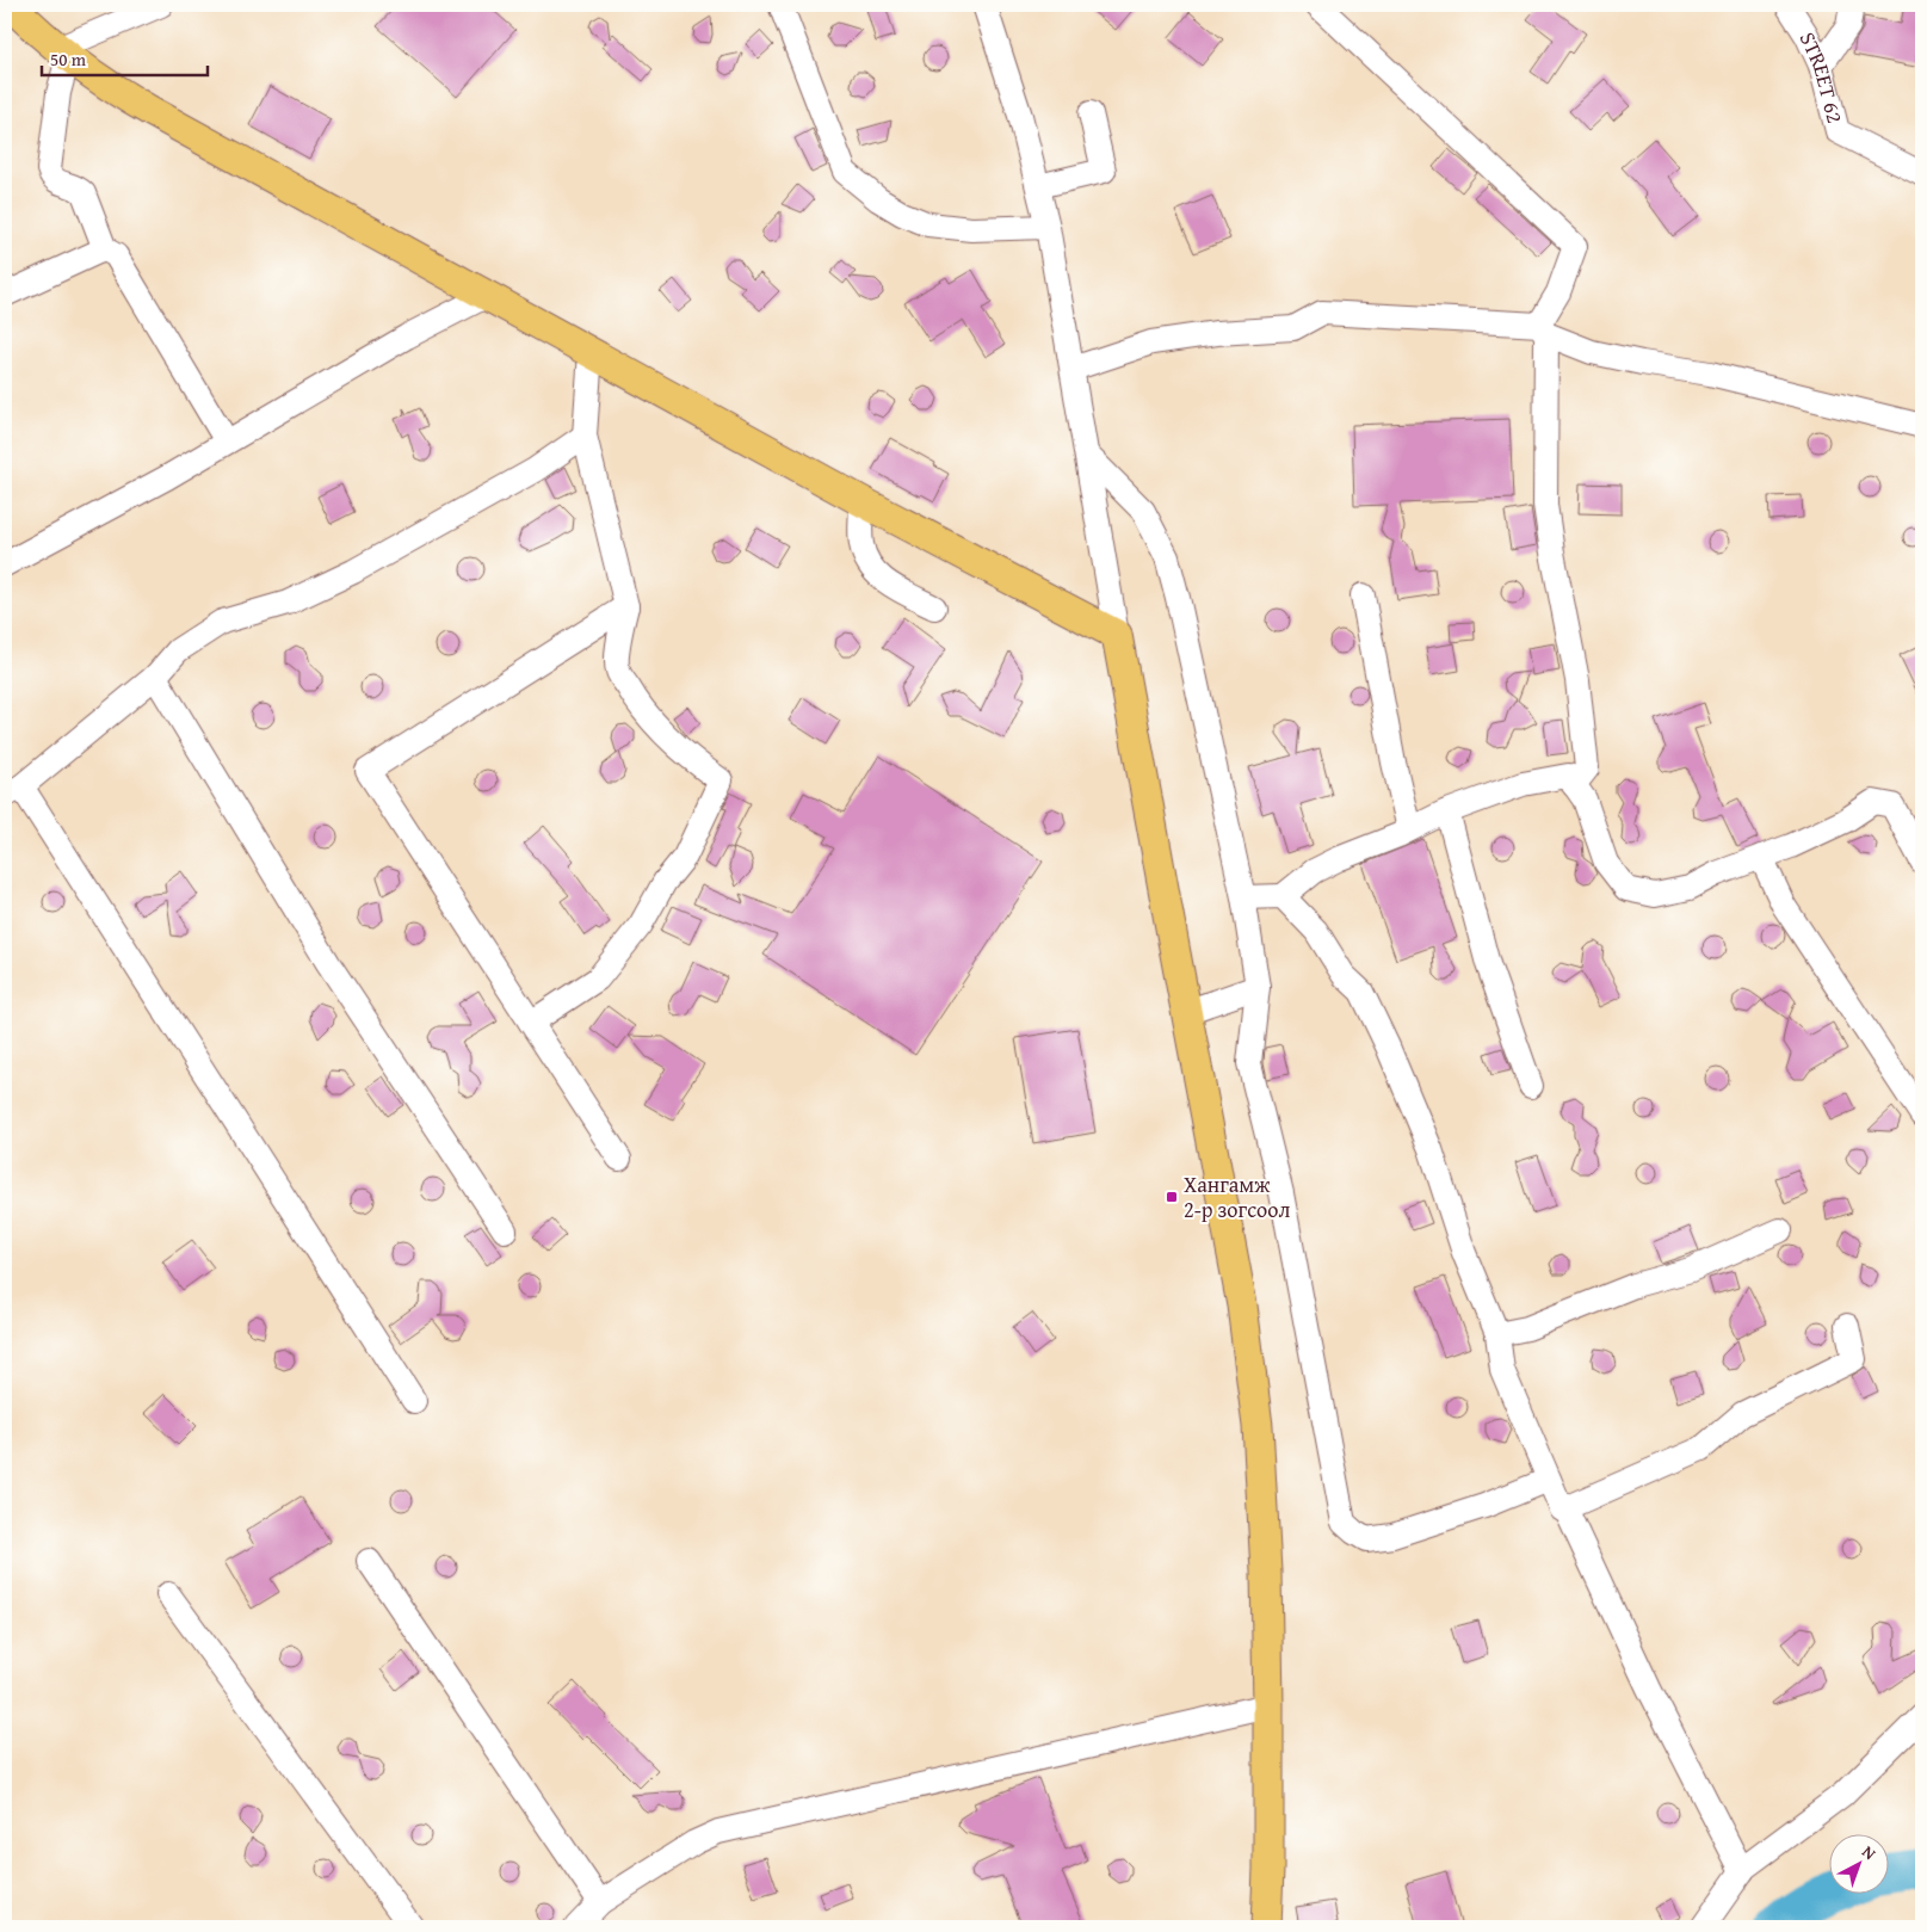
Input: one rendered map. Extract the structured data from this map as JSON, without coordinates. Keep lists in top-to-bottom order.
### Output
{
  "streets": {
    "street": ["STREET 62"]
  },
  "places": {
    "transit": ["Хангамж 2-р зогсоол"]
  },
  "scale_bar": "50 m",
  "north": "top right"
}
